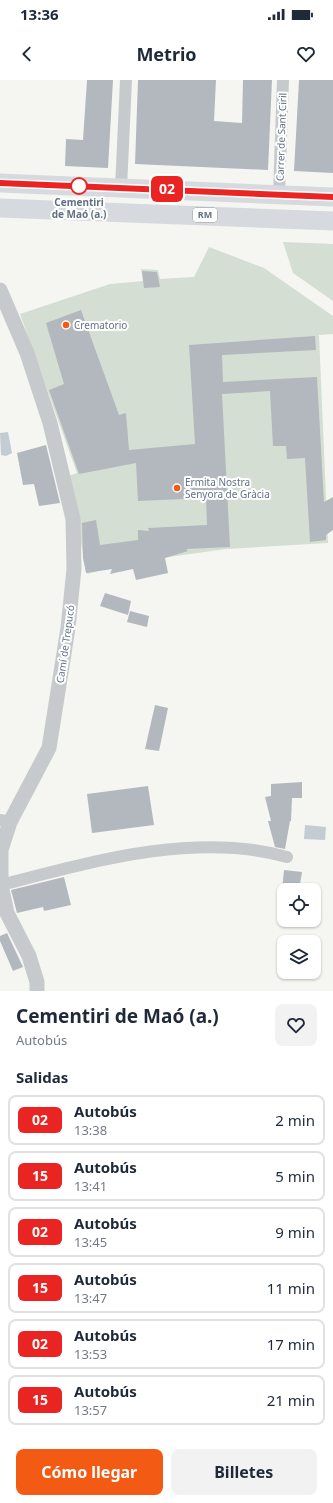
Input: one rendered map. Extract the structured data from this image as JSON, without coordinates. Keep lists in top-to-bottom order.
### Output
{
  "streets": {
    "main road": ["RM"],
    "street": ["Carrer de Sant Ciril", "Camí de Trepucó"]
  },
  "places": ["Cementiri de Maó (a.)", "Crematorio", "Ermita Nostra Senyora de Gràcia"],
  "lines": ["bus line 02"],
  "page": {
    "status": "13:36",
    "header": "Metrio",
    "on_map": "02",
    "heading": [
      ["Cementiri de Maó (a.)", "Autobús"],
      "Salidas"
    ],
    "list": [
      {
        "mark": "02",
        "name": "Autobús",
        "note": "13:38",
        "value": "2 min"
      },
      {
        "mark": "15",
        "name": "Autobús",
        "note": "13:41",
        "value": "5 min"
      },
      {
        "mark": "02",
        "name": "Autobús",
        "note": "13:45",
        "value": "9 min"
      },
      {
        "mark": "15",
        "name": "Autobús",
        "note": "13:47",
        "value": "11 min"
      },
      {
        "mark": "02",
        "name": "Autobús",
        "note": "13:53",
        "value": "17 min"
      },
      {
        "mark": "15",
        "name": "Autobús",
        "note": "13:57",
        "value": "21 min"
      }
    ],
    "buttons": ["Cómo llegar", "Billetes"]
  }
}
